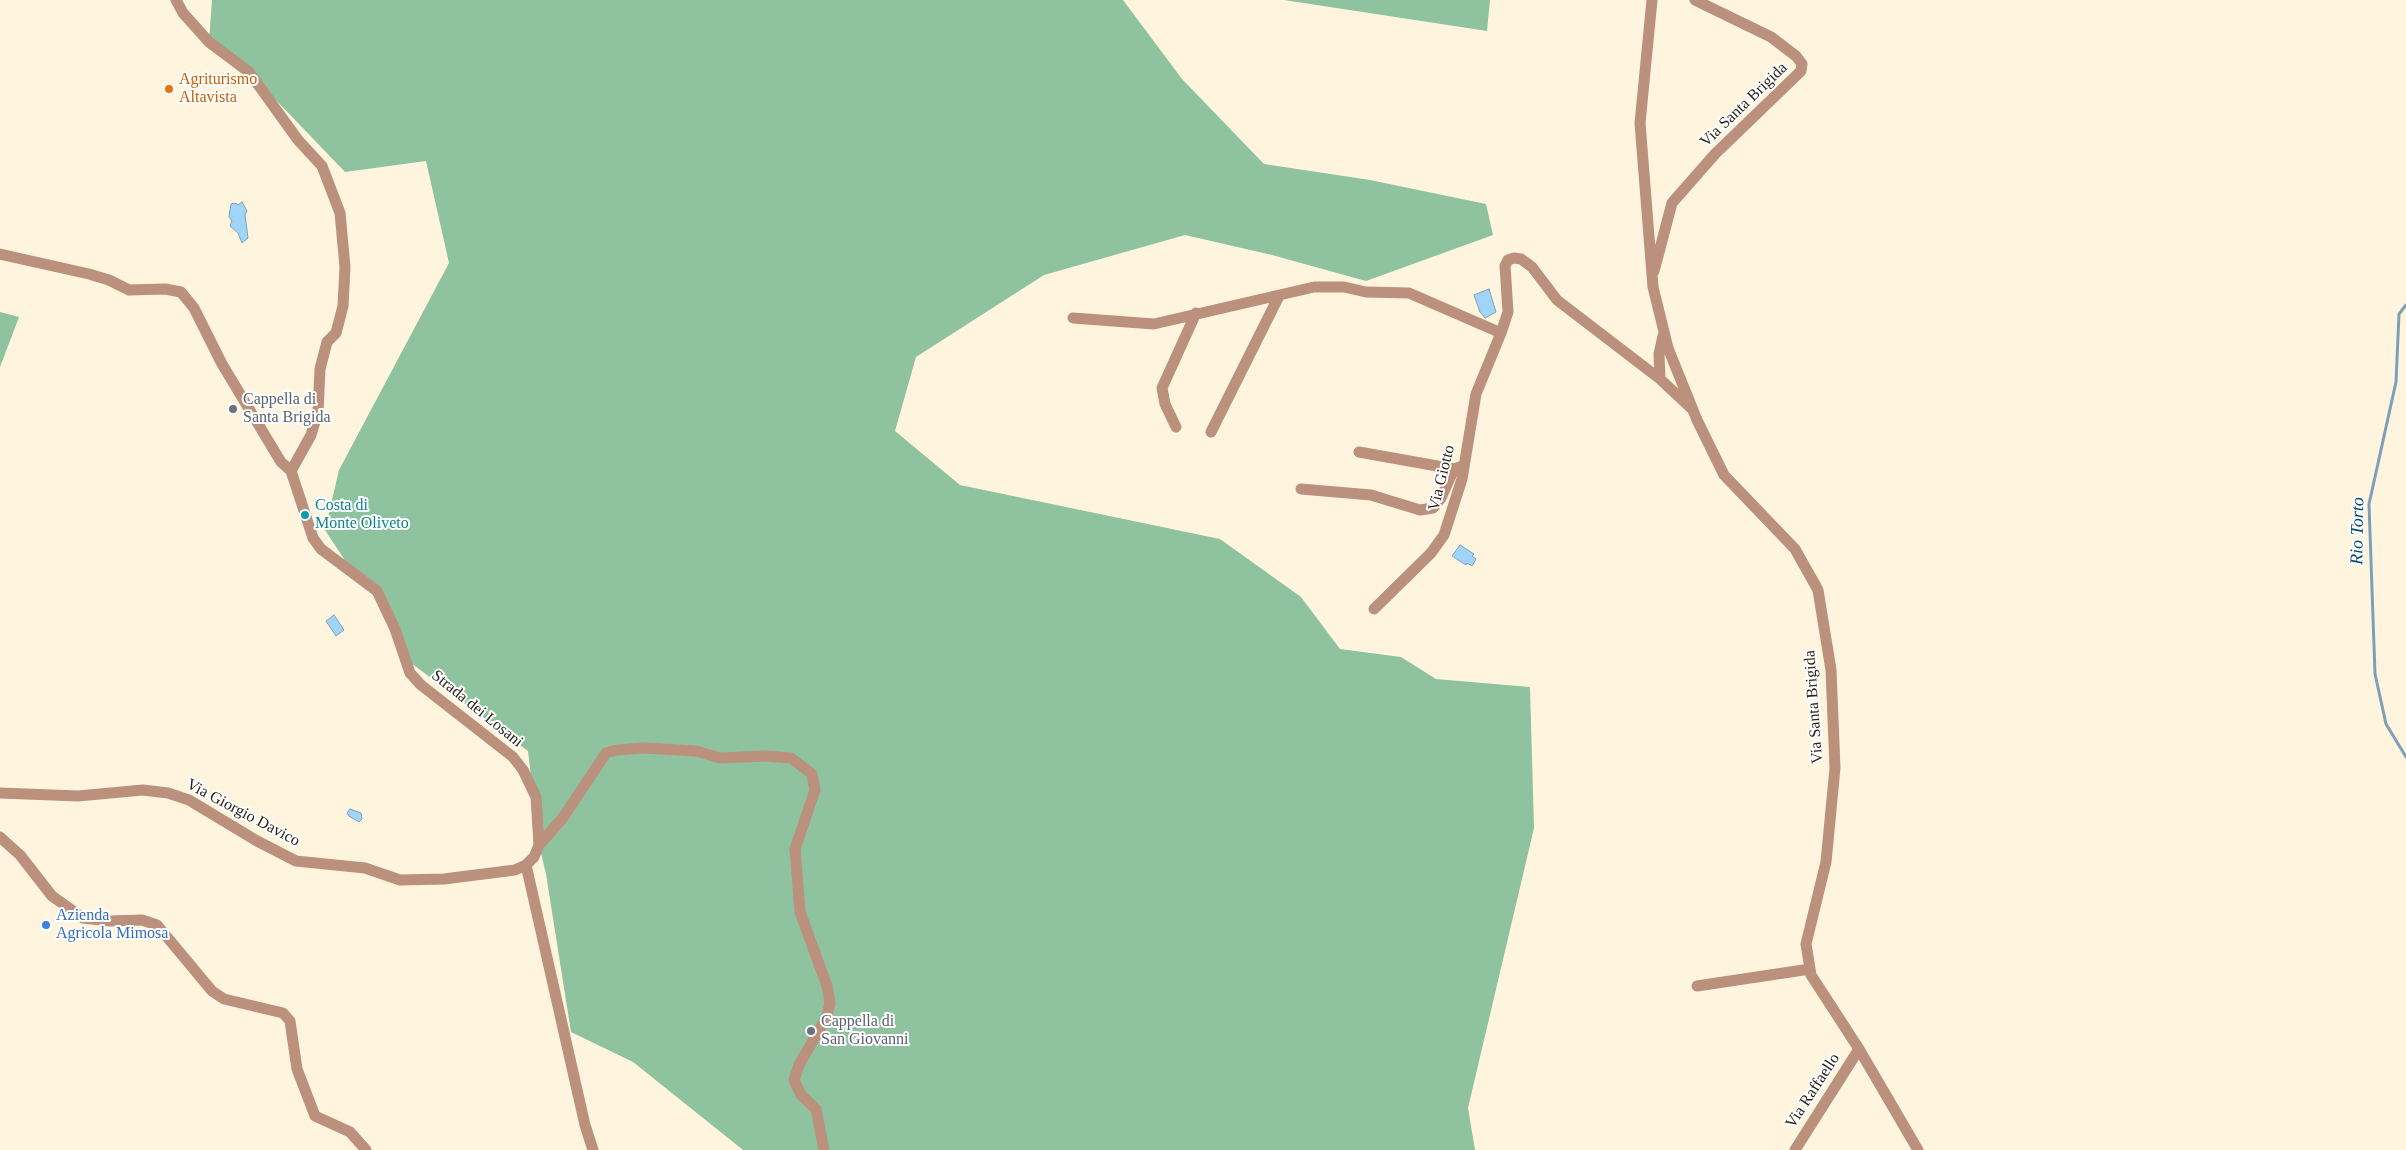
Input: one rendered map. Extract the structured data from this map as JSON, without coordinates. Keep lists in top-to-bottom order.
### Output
{
  "streets": {
    "street": [
      "Via Santa Brigida",
      "Via Giotto",
      "Strada dei Losani",
      "Via Giorgio Davico",
      "Via Raffaello"
    ]
  },
  "crossings": [
    ["Via Santa Brigida", "Via Raffaello"]
  ],
  "water": ["Rio Torto"],
  "places": [
    "Agriturismo Altavista",
    "Cappella di Santa Brigida",
    "Costa di Monte Oliveto",
    "Azienda Agricola Mimosa",
    "Cappella di San Giovanni"
  ]
}
